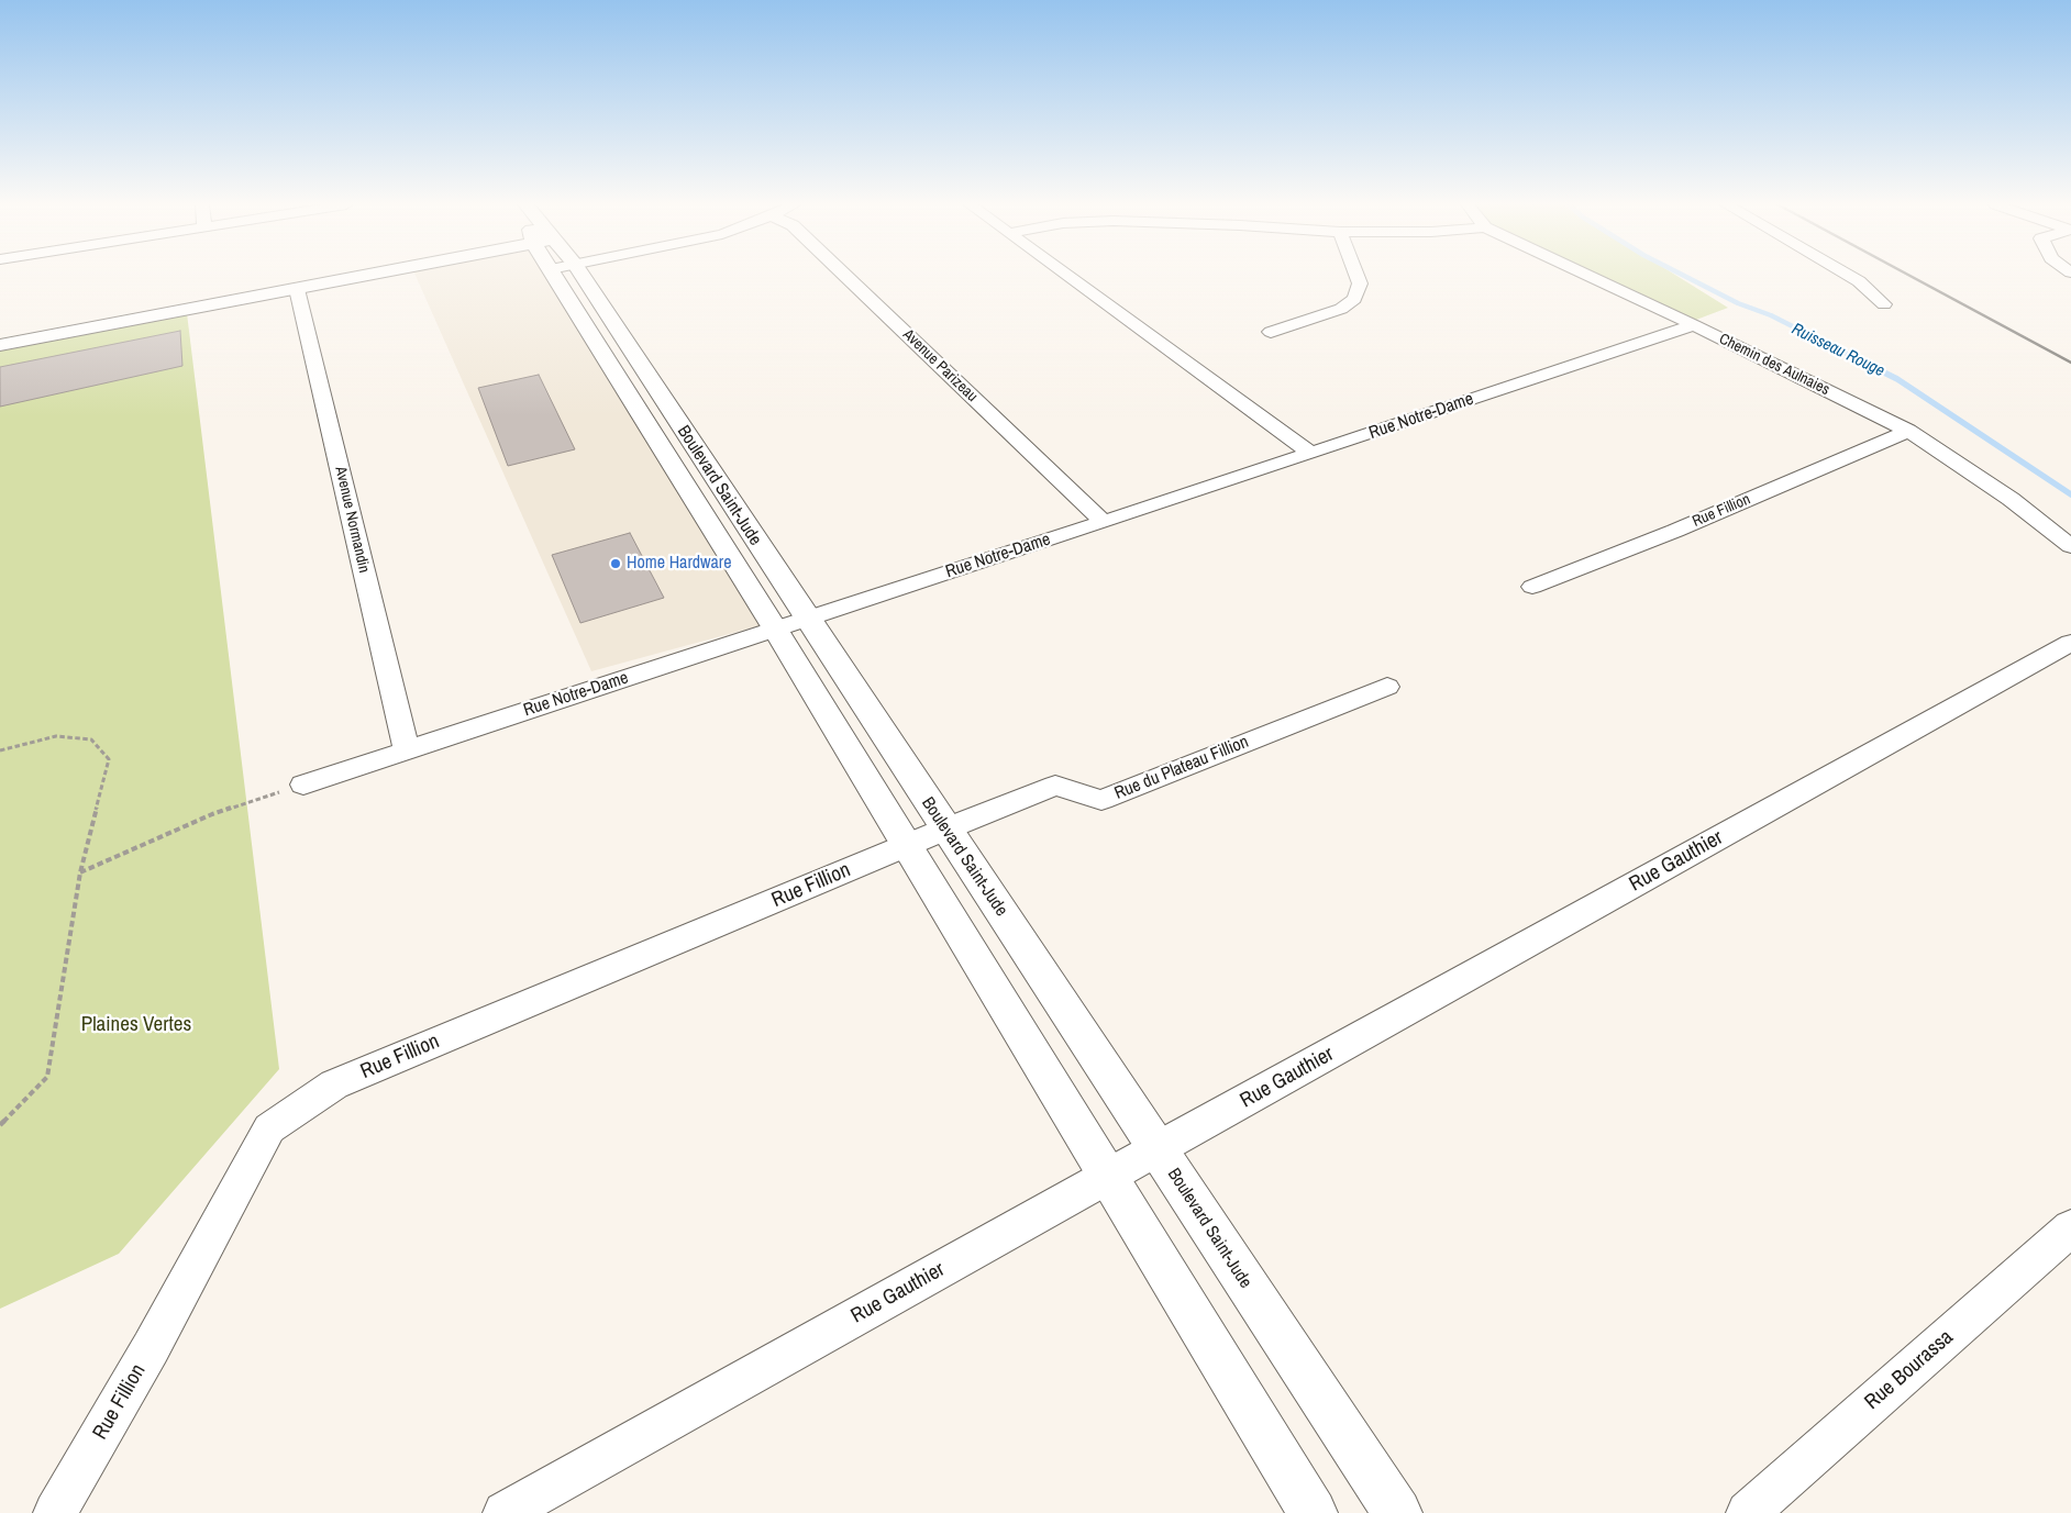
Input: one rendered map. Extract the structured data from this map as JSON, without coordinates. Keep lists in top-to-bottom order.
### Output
{
  "streets": {
    "street": [
      "Chemin des Aulnaies",
      "Avenue Parizeau",
      "Rue Notre-Dame",
      "Boulevard Saint-Jude",
      "Rue Fillion",
      "Avenue Normandin",
      "Rue du Plateau Fillion",
      "Rue Gauthier",
      "Rue Bourassa"
    ]
  },
  "crossings": [
    ["Chemin des Aulnaies", "Rue Notre-Dame"],
    ["Chemin des Aulnaies", "Rue Fillion"],
    ["Avenue Parizeau", "Rue Notre-Dame"],
    ["Rue Notre-Dame", "Boulevard Saint-Jude"],
    ["Rue Notre-Dame", "Avenue Normandin"],
    ["Boulevard Saint-Jude", "Rue Fillion"],
    ["Boulevard Saint-Jude", "Rue du Plateau Fillion"],
    ["Boulevard Saint-Jude", "Rue Gauthier"],
    ["Rue Fillion", "Rue du Plateau Fillion"]
  ],
  "water": ["Ruisseau Rouge"],
  "parks": ["Plaines Vertes"],
  "places": ["Home Hardware"]
}
